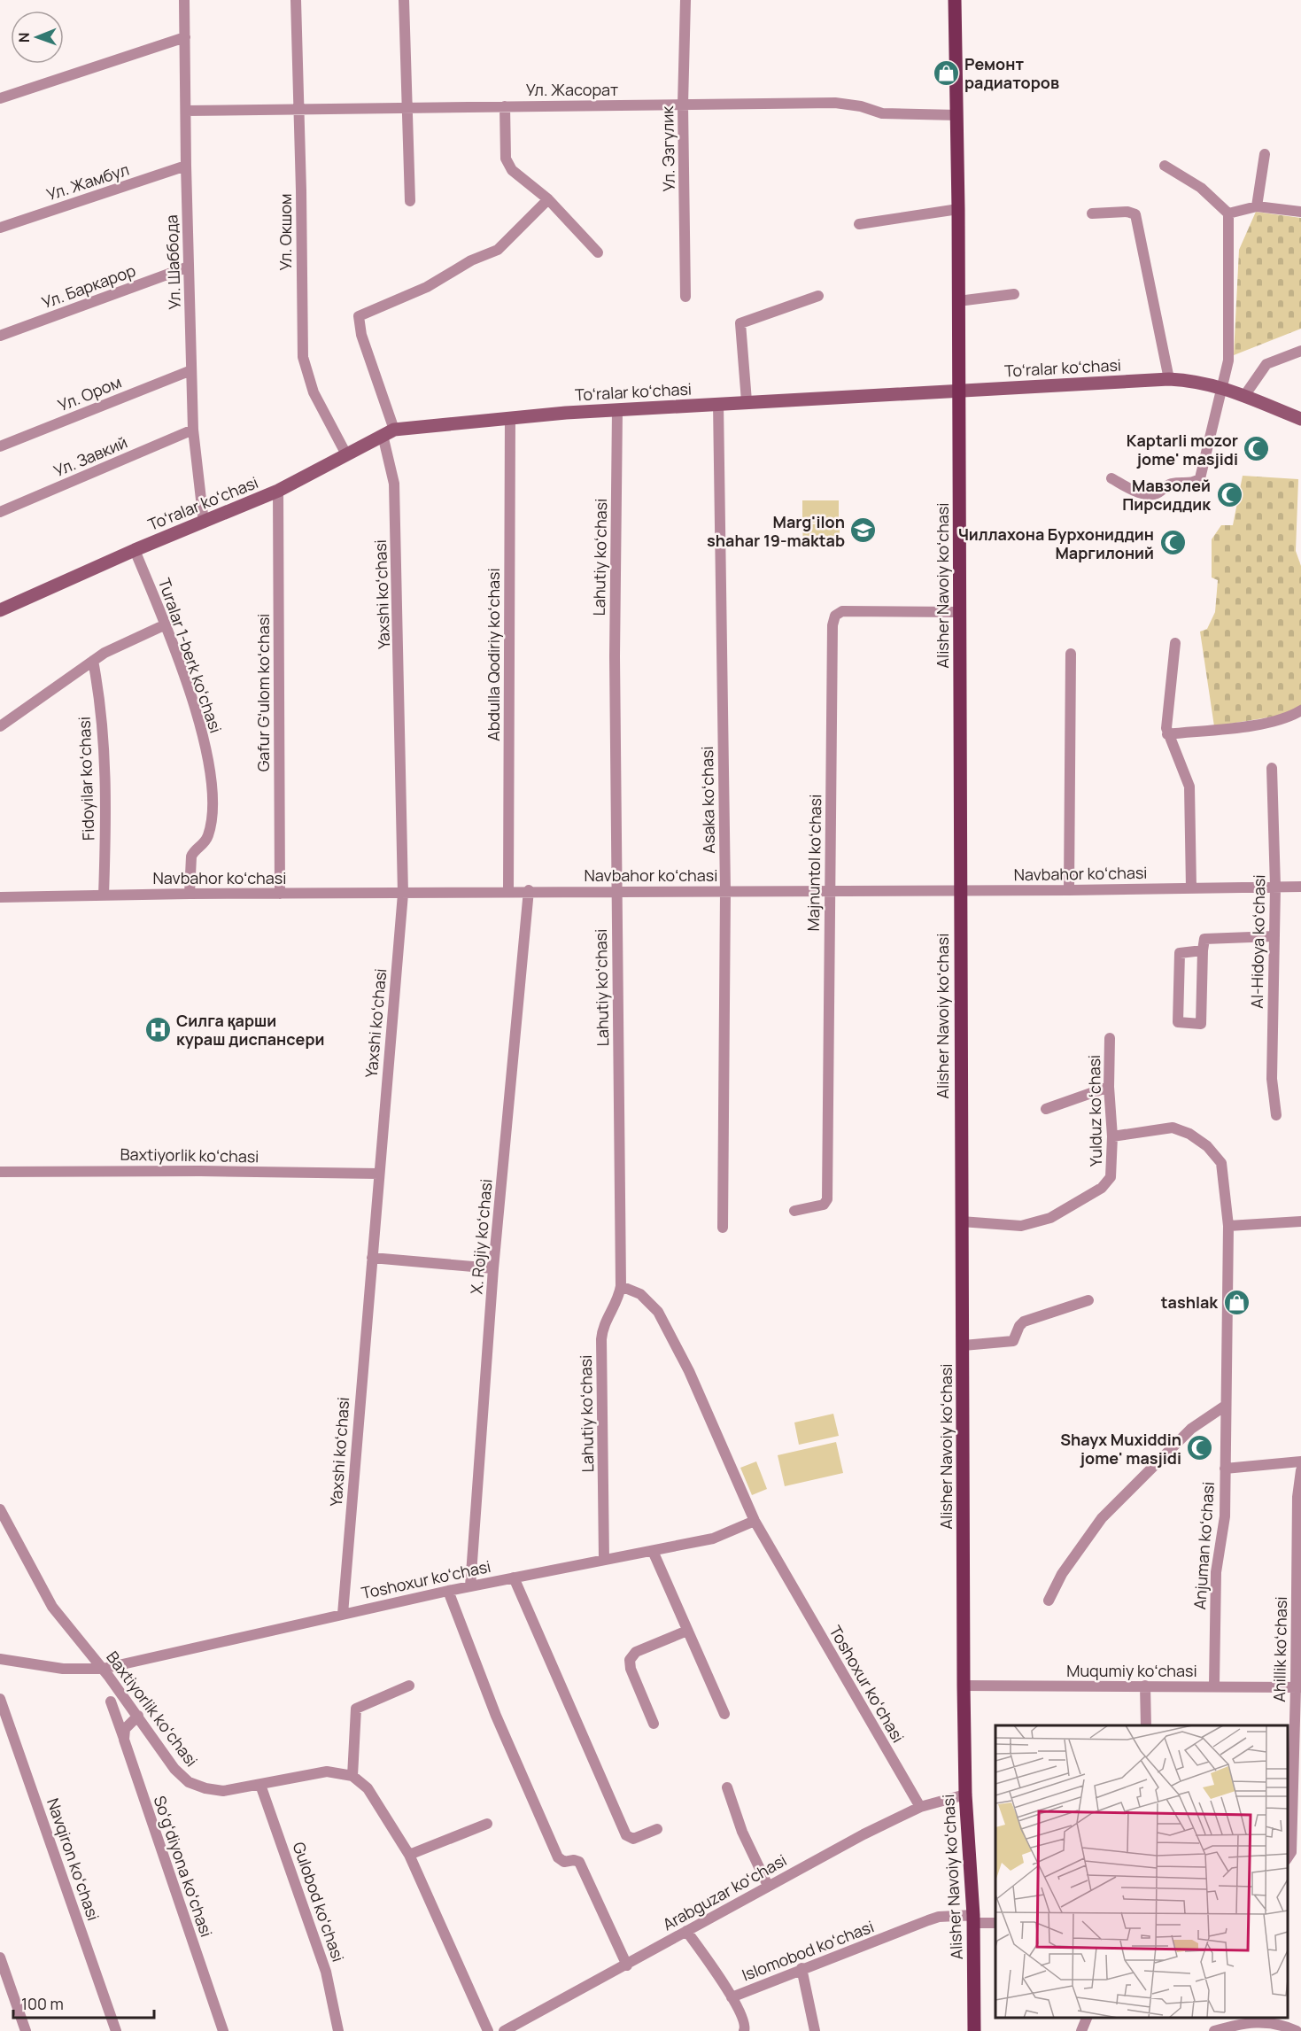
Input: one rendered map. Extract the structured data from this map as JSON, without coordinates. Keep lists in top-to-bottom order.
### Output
{
  "streets": {
    "main road": ["Toʻralar koʻchasi", "Alisher Navoiy koʻchasi"],
    "street": [
      "Ул. Жасорат",
      "Ул. Эзгулик",
      "Ул. Жамбул",
      "Ул. Окшом",
      "Ул. Шаббода",
      "Ул. Баркарор",
      "Ул. Ором",
      "Ул. Завкий",
      "Lahutiy koʻchasi",
      "Yaxshi koʻchasi",
      "Abdulla Qodiriy koʻchasi",
      "Turalar 1-berk koʻchasi",
      "Gafur Gʻulom koʻchasi",
      "Fidoyilar koʻchasi",
      "Asaka koʻchasi",
      "Majnuntol koʻchasi",
      "Navbahor koʻchasi",
      "Al-Hidoya koʻchasi",
      "Yulduz koʻchasi",
      "Baxtiyorlik koʻchasi",
      "X. Rojiy koʻchasi",
      "Anjuman koʻchasi",
      "Toshoxur koʻchasi",
      "Ahillik koʻchasi",
      "Muqumiy koʻchasi",
      "Navqiron koʻchasi",
      "Soʻgʻdiyona koʻchasi",
      "Arabguzar koʻchasi",
      "Gulobod koʻchasi",
      "Islomobod koʻchasi"
    ]
  },
  "crossings": [
    ["Ул. Жасорат", "Ул. Эзгулик"],
    ["Ул. Жасорат", "Ул. Окшом"],
    ["Ул. Жасорат", "Ул. Шаббода"],
    ["Ул. Жасорат", "Alisher Navoiy koʻchasi"],
    ["Ул. Жамбул", "Ул. Шаббода"],
    ["Ул. Окшом", "Toʻralar koʻchasi"],
    ["Ул. Шаббода", "Ул. Баркарор"],
    ["Ул. Шаббода", "Toʻralar koʻchasi"],
    ["Ул. Шаббода", "Ул. Ором"],
    ["Ул. Шаббода", "Ул. Завкий"],
    ["Toʻralar koʻchasi", "Lahutiy koʻchasi"],
    ["Toʻralar koʻchasi", "Alisher Navoiy koʻchasi"],
    ["Toʻralar koʻchasi", "Yaxshi koʻchasi"],
    ["Toʻralar koʻchasi", "Abdulla Qodiriy koʻchasi"],
    ["Toʻralar koʻchasi", "Turalar 1-berk koʻchasi"],
    ["Toʻralar koʻchasi", "Gafur Gʻulom koʻchasi"],
    ["Toʻralar koʻchasi", "Asaka koʻchasi"],
    ["Lahutiy koʻchasi", "Navbahor koʻchasi"],
    ["Lahutiy koʻchasi", "Toshoxur koʻchasi"],
    ["Alisher Navoiy koʻchasi", "Majnuntol koʻchasi"],
    ["Alisher Navoiy koʻchasi", "Navbahor koʻchasi"],
    ["Alisher Navoiy koʻchasi", "Yulduz koʻchasi"],
    ["Alisher Navoiy koʻchasi", "Muqumiy koʻchasi"],
    ["Alisher Navoiy koʻchasi", "Arabguzar koʻchasi"],
    ["Alisher Navoiy koʻchasi", "Islomobod koʻchasi"],
    ["Yaxshi koʻchasi", "Navbahor koʻchasi"],
    ["Yaxshi koʻchasi", "Baxtiyorlik koʻchasi"],
    ["Yaxshi koʻchasi", "Toshoxur koʻchasi"],
    ["Abdulla Qodiriy koʻchasi", "Navbahor koʻchasi"],
    ["Turalar 1-berk koʻchasi", "Navbahor koʻchasi"],
    ["Gafur Gʻulom koʻchasi", "Navbahor koʻchasi"],
    ["Fidoyilar koʻchasi", "Navbahor koʻchasi"],
    ["Asaka koʻchasi", "Navbahor koʻchasi"],
    ["Majnuntol koʻchasi", "Navbahor koʻchasi"],
    ["Navbahor koʻchasi", "Al-Hidoya koʻchasi"],
    ["Navbahor koʻchasi", "X. Rojiy koʻchasi"],
    ["Yulduz koʻchasi", "Anjuman koʻchasi"],
    ["Baxtiyorlik koʻchasi", "Toshoxur koʻchasi"],
    ["Baxtiyorlik koʻchasi", "Gulobod koʻchasi"],
    ["X. Rojiy koʻchasi", "Toshoxur koʻchasi"],
    ["Anjuman koʻchasi", "Muqumiy koʻchasi"],
    ["Toshoxur koʻchasi", "Arabguzar koʻchasi"],
    ["Ahillik koʻchasi", "Muqumiy koʻchasi"],
    ["Arabguzar koʻchasi", "Islomobod koʻchasi"]
  ],
  "places": {
    "shop": ["Ремонт радиаторов", "tashlak"],
    "mosque": [
      "Kaptarli mozor jome' masjidi",
      "Мавзолей Пирсиддик",
      "Чиллахона Бурхониддин Маргилоний",
      "Shayx Muxiddin jome' masjidi"
    ],
    "school or university": ["Marg'ilon shahar 19-maktab"],
    "hospital": ["Силга қарши кураш диспансери"]
  },
  "scale_bar": "100 m",
  "north": "left"
}
